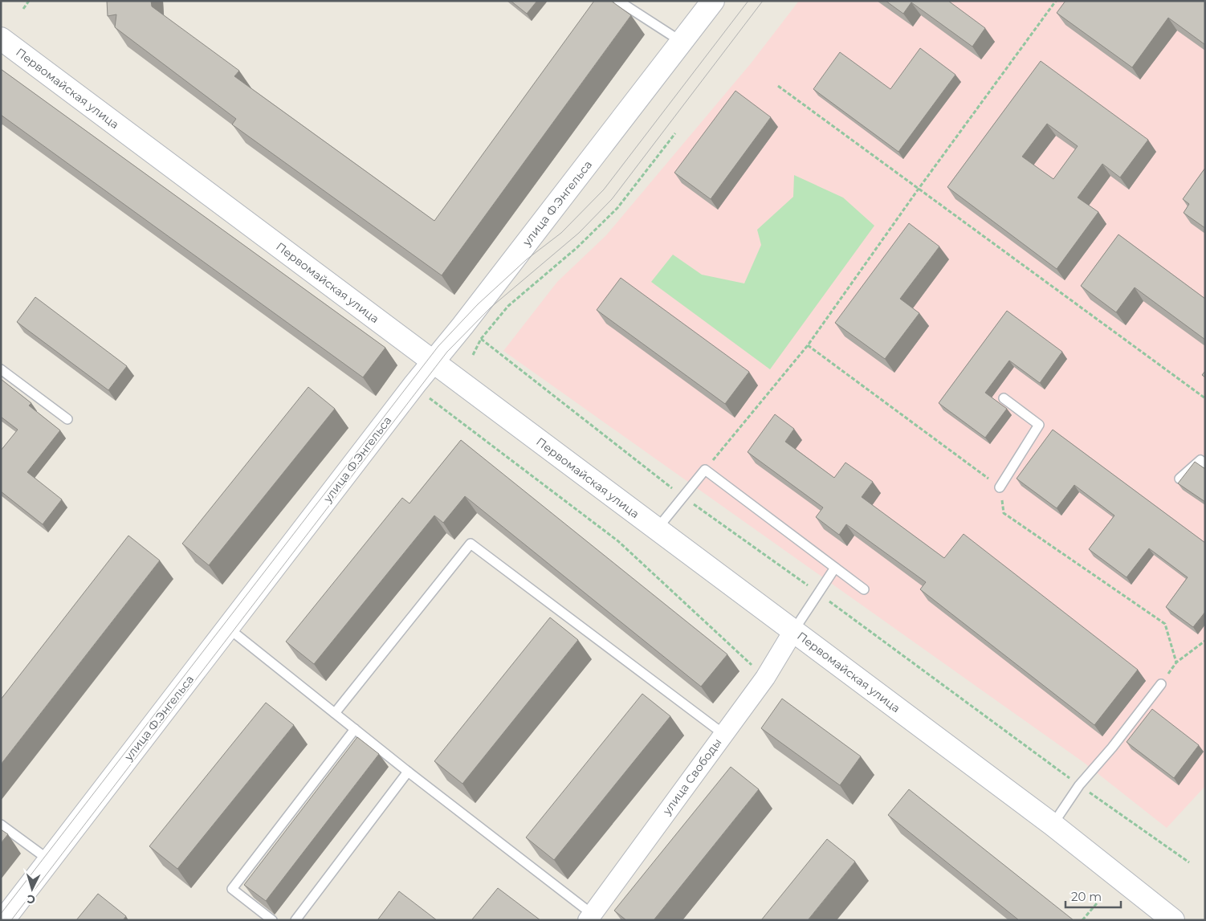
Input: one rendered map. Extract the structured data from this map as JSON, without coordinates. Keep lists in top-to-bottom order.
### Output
{
  "streets": {
    "main road": ["Первомайская улица", "улица Ф.Энгельса"],
    "street": ["улица Свободы"]
  },
  "crossings": [
    ["Первомайская улица", "улица Ф.Энгельса"],
    ["Первомайская улица", "улица Свободы"]
  ],
  "scale_bar": "20 m",
  "north": "bottom"
}
